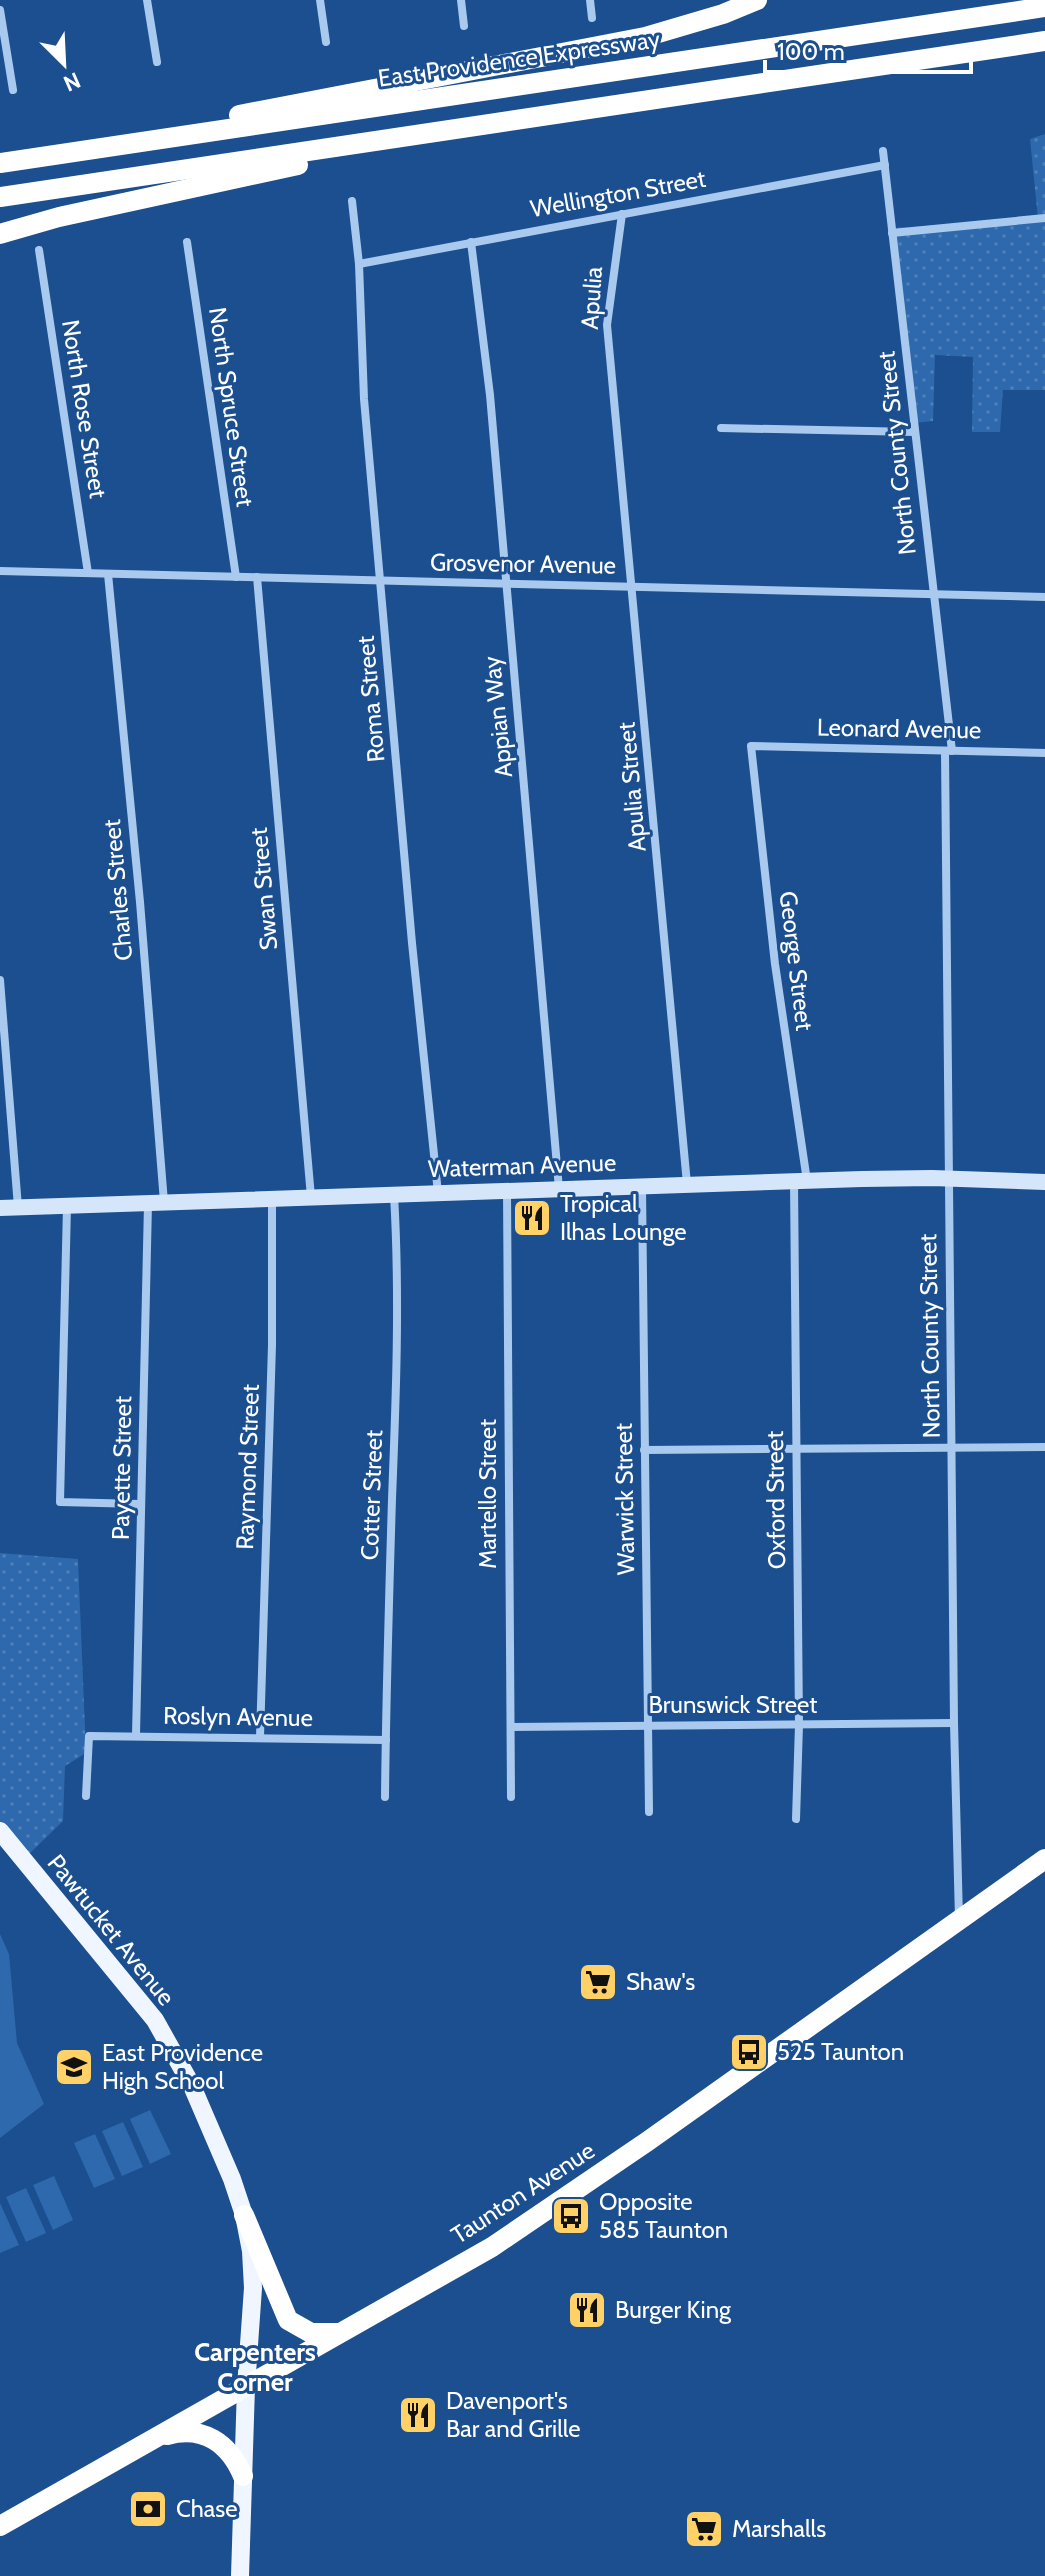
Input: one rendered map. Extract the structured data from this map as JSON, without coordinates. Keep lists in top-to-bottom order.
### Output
{
  "streets": {
    "highway": ["East Providence Expressway", "Taunton Avenue"],
    "main road": ["Waterman Avenue", "Pawtucket Avenue"],
    "street": [
      "Wellington Street",
      "Apulia",
      "North Spruce Street",
      "North Rose Street",
      "North County Street",
      "Grosvenor Avenue",
      "Roma Street",
      "Appian Way",
      "Leonard Avenue",
      "Apulia Street",
      "Swan Street",
      "Charles Street",
      "George Street",
      "Raymond Street",
      "Payette Street",
      "Martello Street",
      "Cotter Street",
      "Warwick Street",
      "Oxford Street",
      "Brunswick Street",
      "Roslyn Avenue"
    ]
  },
  "crossings": [
    ["Wellington Street", "Apulia"],
    ["Wellington Street", "North County Street"],
    ["Wellington Street", "Roma Street"],
    ["Wellington Street", "Appian Way"],
    ["Apulia", "Apulia Street"],
    ["North Spruce Street", "Grosvenor Avenue"],
    ["North Rose Street", "Grosvenor Avenue"],
    ["North County Street", "Grosvenor Avenue"],
    ["North County Street", "Leonard Avenue"],
    ["North County Street", "Waterman Avenue"],
    ["North County Street", "Brunswick Street"],
    ["North County Street", "Taunton Avenue"],
    ["Grosvenor Avenue", "Roma Street"],
    ["Grosvenor Avenue", "Appian Way"],
    ["Grosvenor Avenue", "Apulia Street"],
    ["Grosvenor Avenue", "Swan Street"],
    ["Grosvenor Avenue", "Charles Street"],
    ["Roma Street", "Waterman Avenue"],
    ["Appian Way", "Waterman Avenue"],
    ["Leonard Avenue", "George Street"],
    ["Apulia Street", "Waterman Avenue"],
    ["Swan Street", "Waterman Avenue"],
    ["Charles Street", "Waterman Avenue"],
    ["Charles Street", "Payette Street"],
    ["George Street", "Waterman Avenue"],
    ["George Street", "Oxford Street"],
    ["Waterman Avenue", "Raymond Street"],
    ["Waterman Avenue", "Payette Street"],
    ["Waterman Avenue", "Martello Street"],
    ["Waterman Avenue", "Cotter Street"],
    ["Waterman Avenue", "Warwick Street"],
    ["Waterman Avenue", "Oxford Street"],
    ["Raymond Street", "Roslyn Avenue"],
    ["Payette Street", "Roslyn Avenue"],
    ["Martello Street", "Brunswick Street"],
    ["Cotter Street", "Roslyn Avenue"],
    ["Warwick Street", "Brunswick Street"],
    ["Oxford Street", "Brunswick Street"],
    ["Pawtucket Avenue", "Taunton Avenue"]
  ],
  "districts": ["Carpenters Corner"],
  "places": {
    "restaurant": ["Tropical Ilhas Lounge", "Burger King", "Davenport's Bar and Grille"],
    "supermarket": ["Shaw's", "Marshalls"],
    "bus stop": ["525 Taunton", "Opposite 585 Taunton"],
    "school or university": ["East Providence High School"],
    "bank": ["Chase"]
  },
  "scale_bar": "100 m",
  "north": "bottom right"
}
